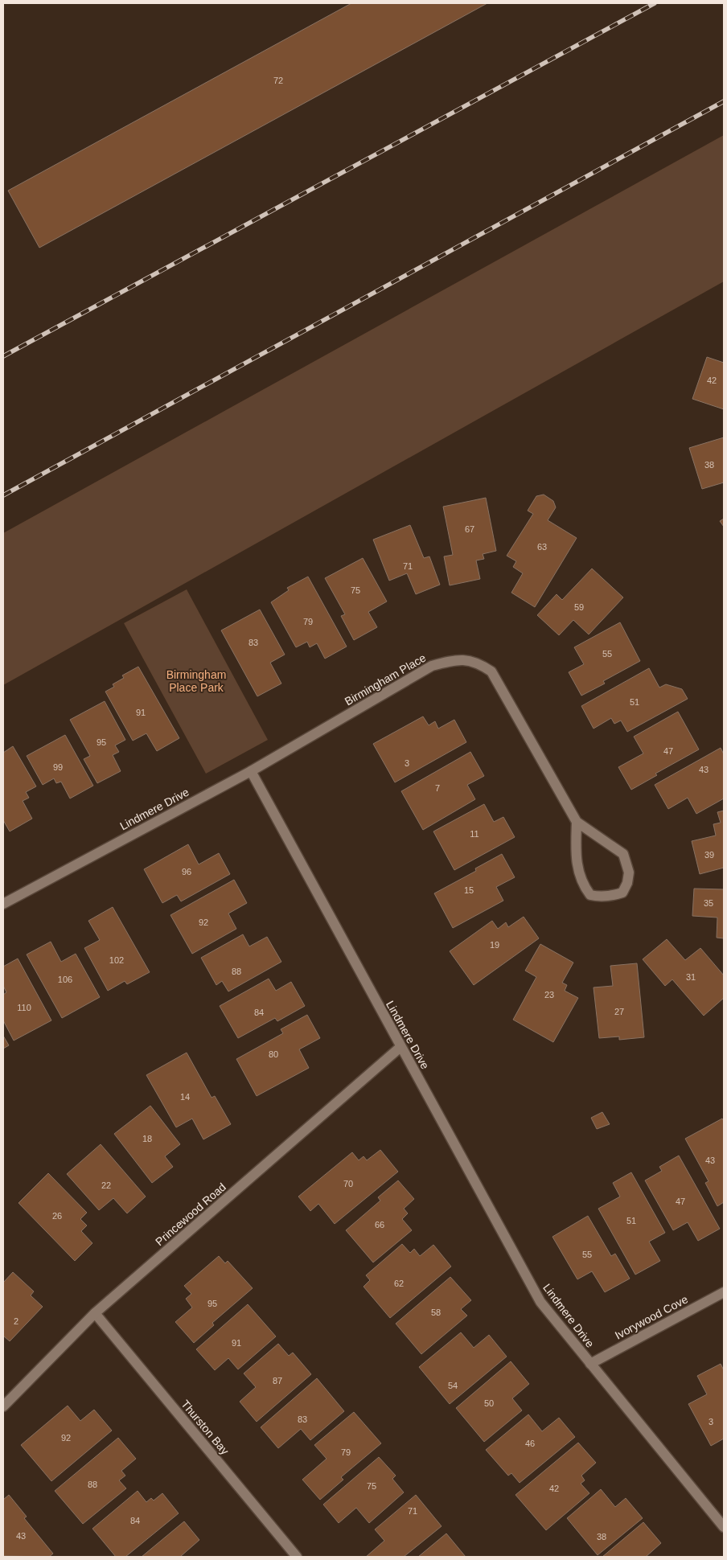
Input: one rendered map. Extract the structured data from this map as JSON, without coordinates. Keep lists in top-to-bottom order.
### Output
{
  "streets": {
    "street": [
      "Birmingham Place",
      "Lindmere Drive",
      "Princewood Road",
      "Ivorywood Cove",
      "Thurston Bay"
    ]
  },
  "crossings": [
    ["Birmingham Place", "Lindmere Drive"],
    ["Lindmere Drive", "Princewood Road"],
    ["Lindmere Drive", "Ivorywood Cove"],
    ["Princewood Road", "Thurston Bay"]
  ],
  "parks": ["Birmingham Place Park"],
  "house_numbers": [
    "72",
    "42",
    "38",
    "67",
    "63",
    "71",
    "75",
    "59",
    "79",
    "83",
    "55",
    "51",
    "91",
    "95",
    "47",
    "3",
    "99",
    "43",
    "7",
    "11",
    "39",
    "96",
    "15",
    "35",
    "92",
    "19",
    "102",
    "88",
    "31",
    "106",
    "23",
    "110",
    "27",
    "84",
    "80",
    "14",
    "18",
    "43",
    "70",
    "22",
    "47",
    "26",
    "51",
    "66",
    "55",
    "62",
    "95",
    "58",
    "2",
    "91",
    "87",
    "54",
    "50",
    "83",
    "3",
    "92",
    "46",
    "79",
    "88",
    "75",
    "42",
    "71",
    "84",
    "43",
    "38"
  ]
}
